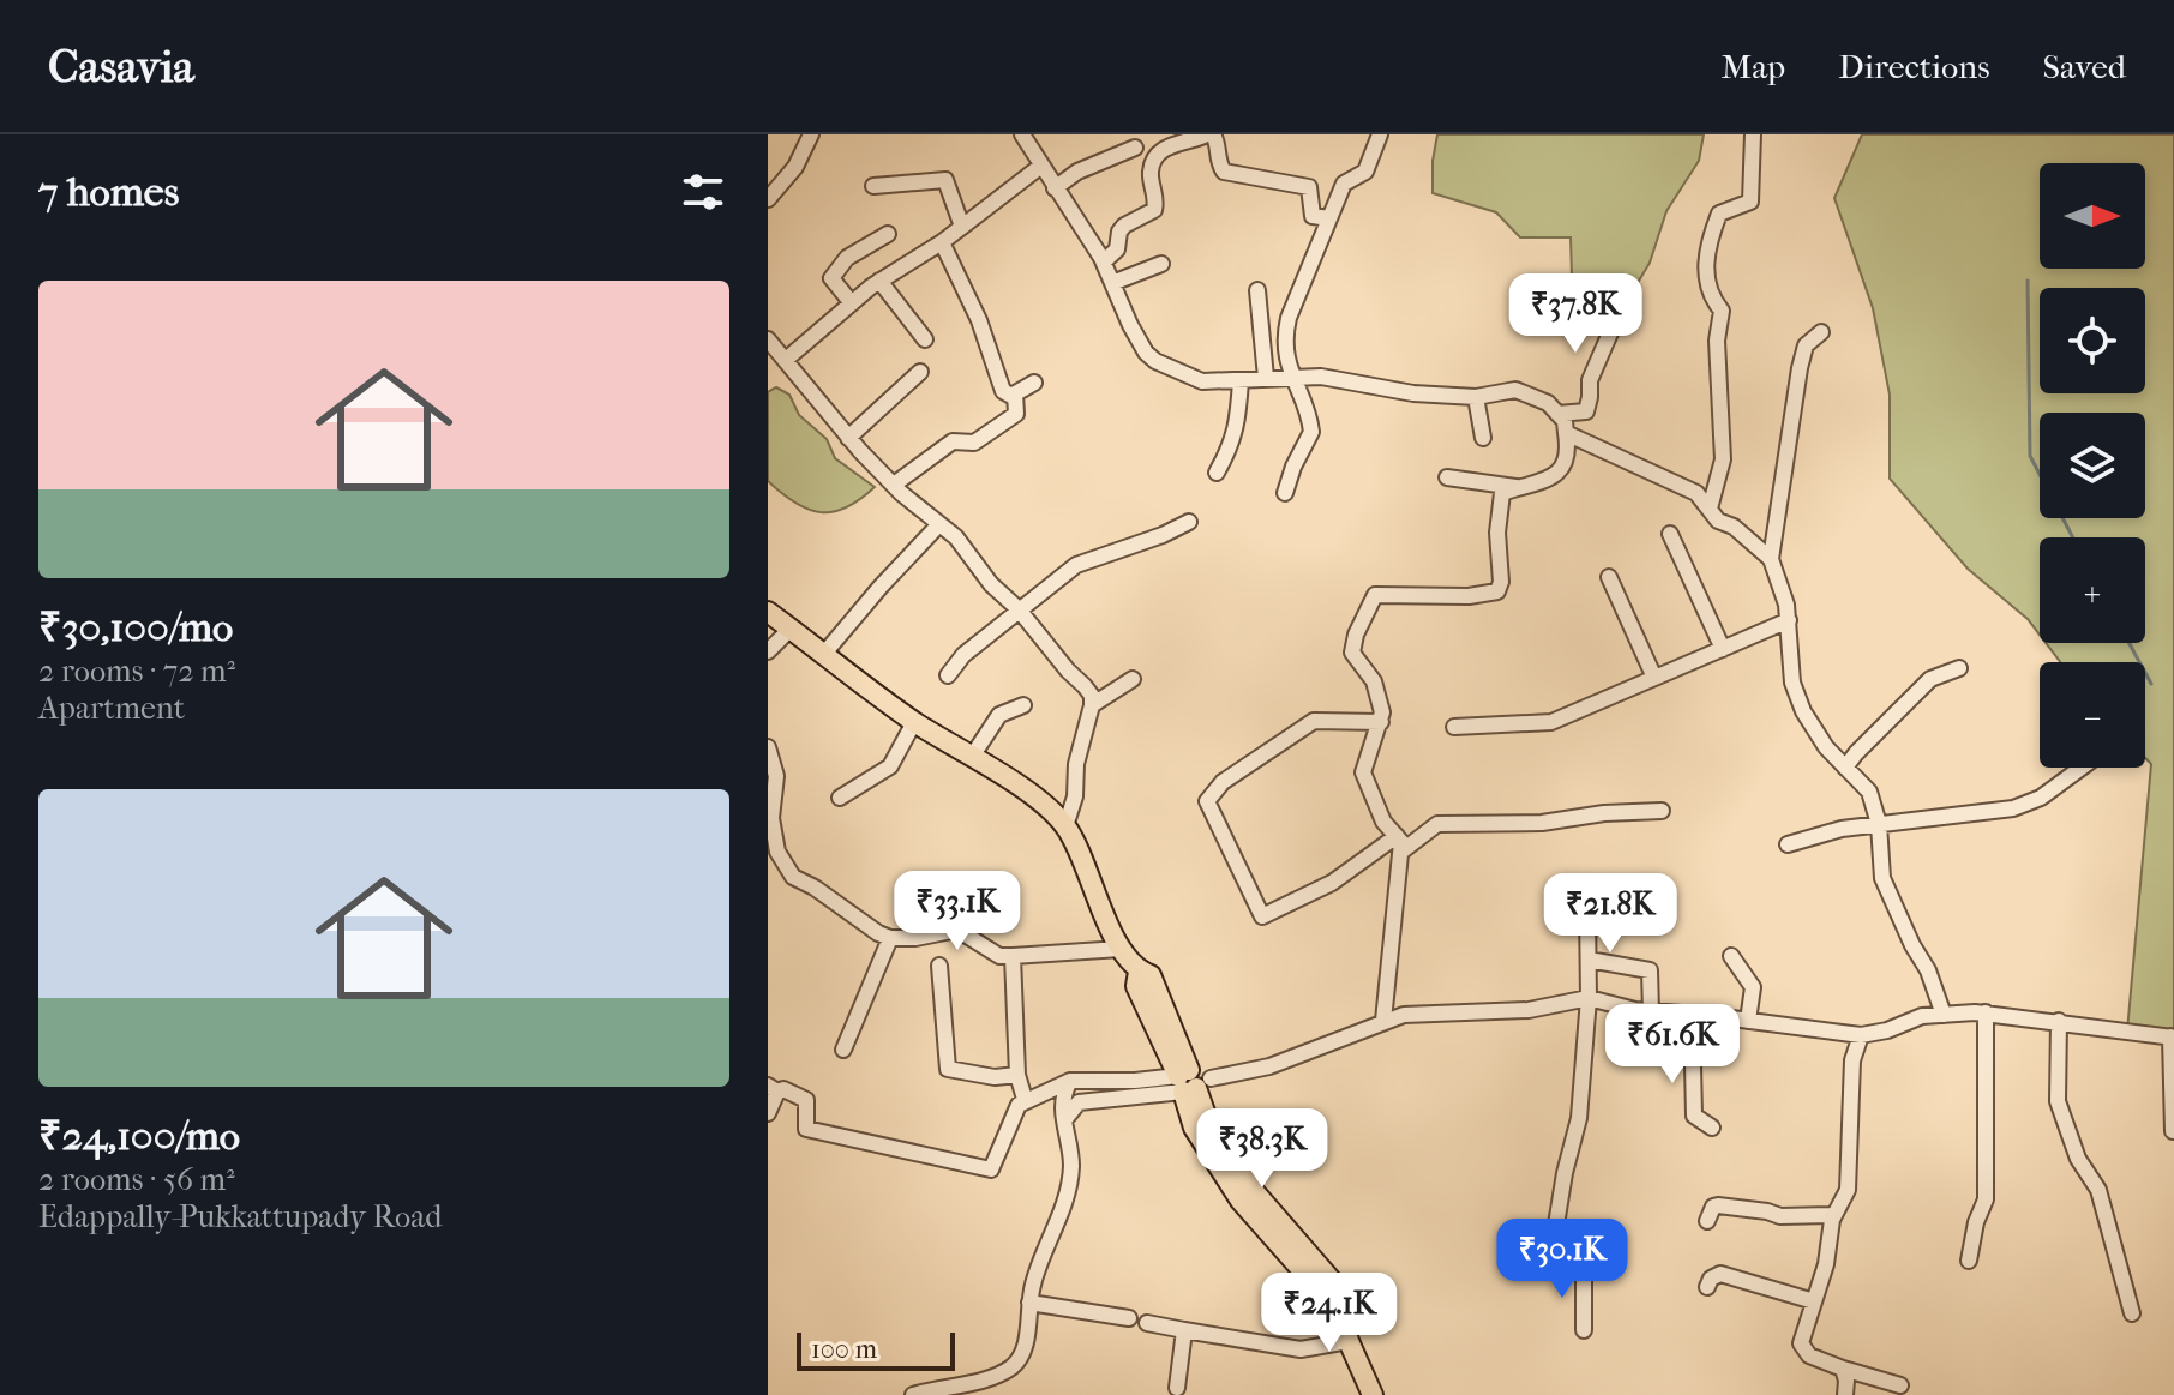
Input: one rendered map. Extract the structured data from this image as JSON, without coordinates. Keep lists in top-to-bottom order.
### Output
{
  "scale_bar": "100 m",
  "north": "right",
  "page": {
    "header": "Casavia",
    "nav": ["Map", "Directions", "Saved"],
    "heading": "7 homes",
    "map_buttons": ["+", "−"],
    "list": [
      {
        "name": "₹30,100/mo",
        "note": "2 rooms · 72 m² · Apartment"
      },
      {
        "name": "₹24,100/mo",
        "note": "2 rooms · 56 m² · Edappally-Pukkattupady Road"
      }
    ],
    "price": [
      "₹37.8K",
      "₹33.1K",
      "₹21.8K",
      "₹61.6K",
      "₹38.3K",
      "₹30.1K",
      "₹24.1K"
    ],
    "scale": "100 m"
  }
}
